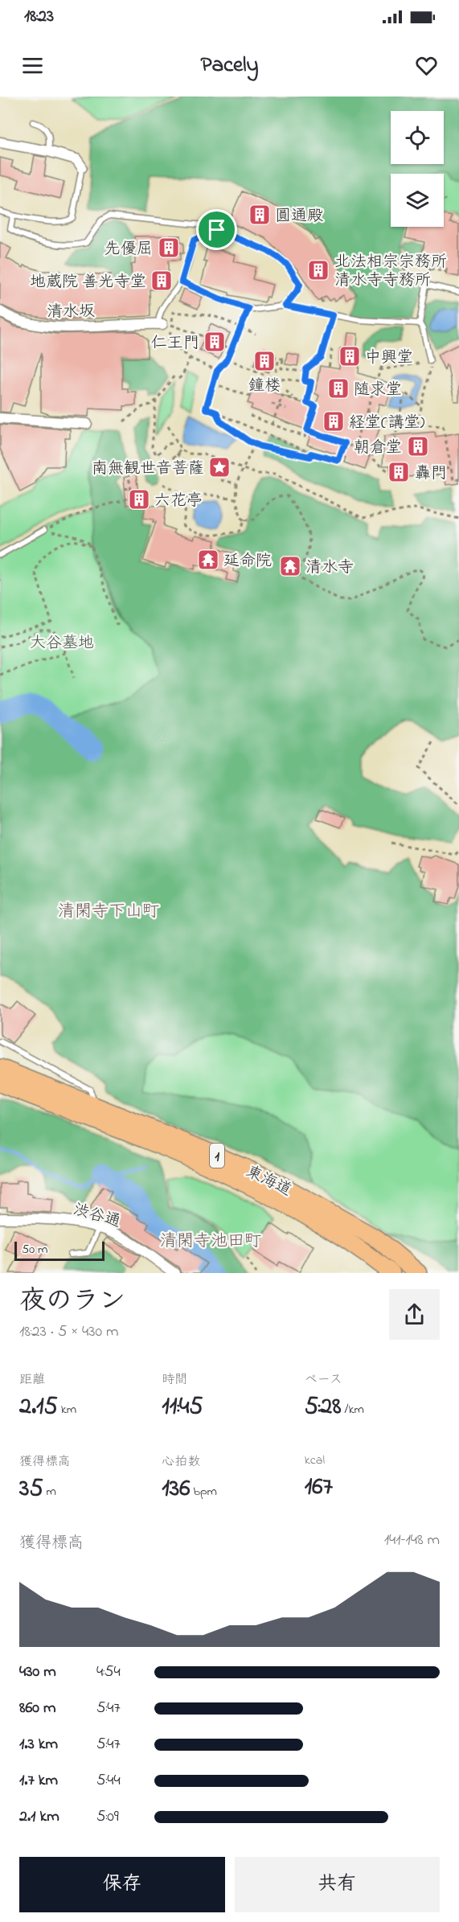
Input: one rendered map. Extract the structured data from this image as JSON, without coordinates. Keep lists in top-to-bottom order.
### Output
{
  "streets": {
    "highway": ["1", "東海道"],
    "street": ["清水坂", "渋谷通"]
  },
  "districts": ["清閑寺下山町", "清閑寺池田町"],
  "parks": ["大谷墓地"],
  "places": {
    "building": [
      "圓通殿",
      "先優屈",
      "北法相宗宗務所 清水寺寺務所",
      "地蔵院 善光寺堂",
      "仁王門",
      "中興堂",
      "鐘楼",
      "随求堂",
      "経堂(講堂)",
      "朝倉堂",
      "轟門",
      "六花亭"
    ],
    "place": ["南無観世音菩薩"],
    "temple": ["延命院", "清水寺"]
  },
  "scale_bar": "50 m",
  "page": {
    "status": "18:23",
    "header": "Pacely",
    "scale": "50 m",
    "heading": ["夜のラン", "18:23 · 5 × 430 m"],
    "stats": [
      ["距離", "2.15 km"],
      ["時間", "11:45"],
      ["ペース", "5:28 /km"],
      ["獲得標高", "35 m"],
      ["心拍数", "136 bpm"],
      ["kcal", "167"]
    ],
    "chart": ["獲得標高", "141–148 m"],
    "list": [
      {
        "name": "430 m",
        "note": "4:54"
      },
      {
        "name": "860 m",
        "note": "5:47"
      },
      {
        "name": "1.3 km",
        "note": "5:47"
      },
      {
        "name": "1.7 km",
        "note": "5:44"
      },
      {
        "name": "2.1 km",
        "note": "5:09"
      }
    ],
    "buttons": ["保存", "共有"]
  }
}
